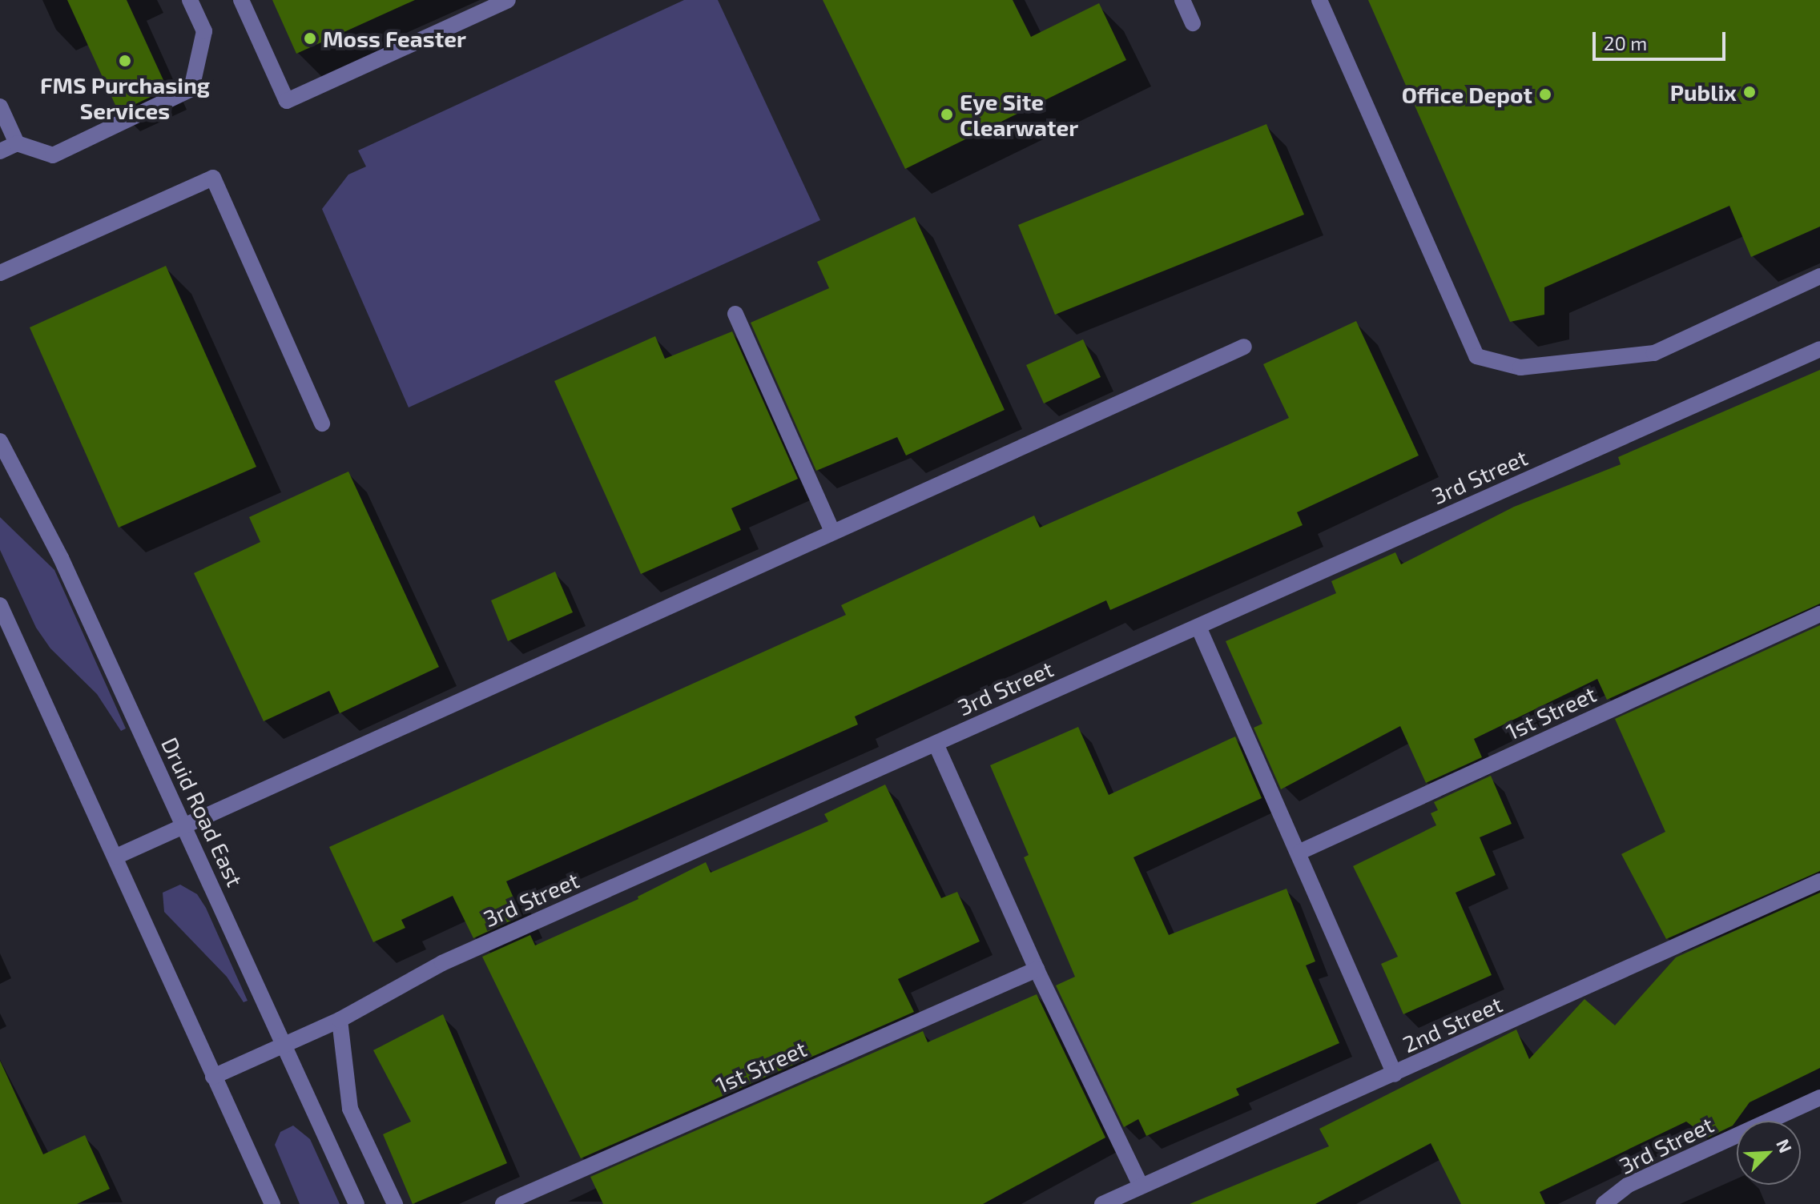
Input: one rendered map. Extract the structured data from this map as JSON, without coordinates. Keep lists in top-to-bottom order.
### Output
{
  "streets": {
    "street": [
      "3rd Street",
      "1st Street",
      "Druid Road East",
      "2nd Street"
    ]
  },
  "crossings": [
    ["3rd Street", "Druid Road East"]
  ],
  "places": [
    "Moss Feaster",
    "FMS Purchasing Services",
    "Publix",
    "Office Depot",
    "Eye Site Clearwater"
  ],
  "scale_bar": "20 m",
  "north": "top right"
}
